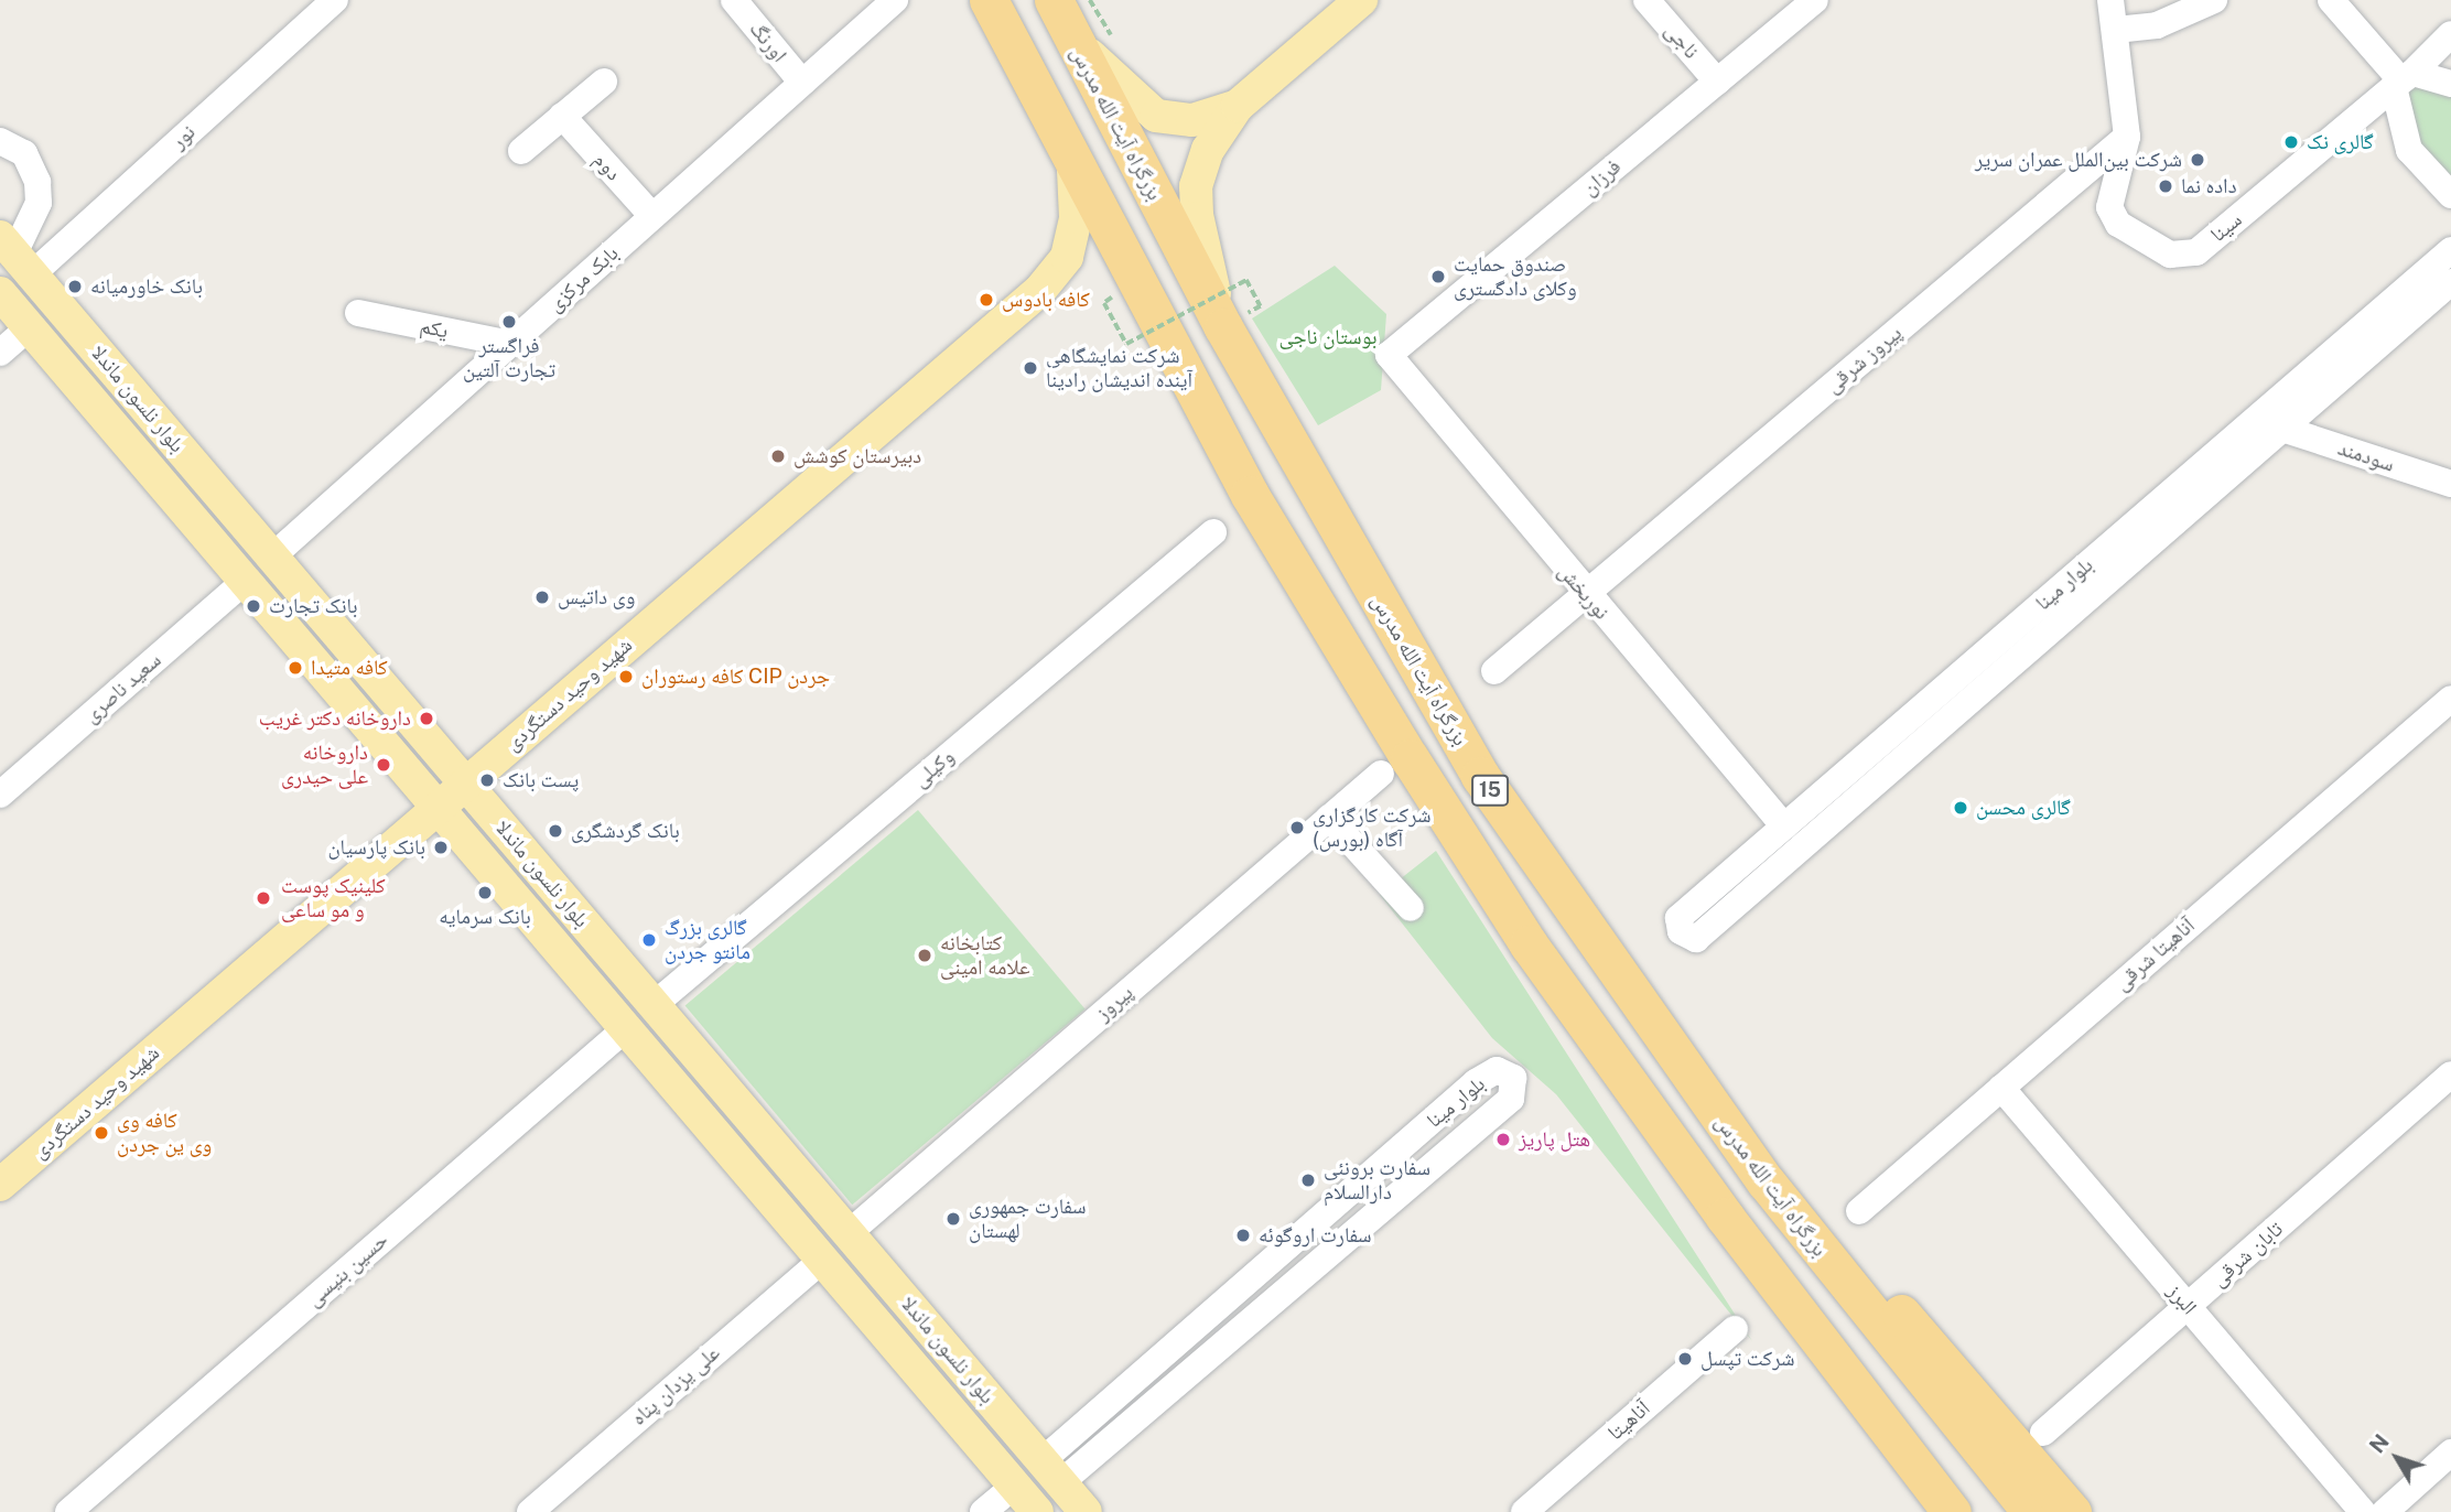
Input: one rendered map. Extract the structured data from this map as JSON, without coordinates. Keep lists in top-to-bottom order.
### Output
{
  "streets": {
    "highway": ["بزرگراه آیت الله مدرس", "15"],
    "main road": ["بلوار نلسون ماندلا", "شهید وحید دستگردی"],
    "street": [
      "ناجی",
      "اورنگ",
      "نور",
      "دوم",
      "فرزان",
      "سینا",
      "بابک مرکزی",
      "یکم",
      "پیروز شرقی",
      "سودمند",
      "بلوار مینا",
      "نوربخش",
      "سعید ناصری",
      "وكيلی",
      "آناهیتا شرقی",
      "پیروز",
      "تابان شرقی",
      "حسین بنیسی",
      "البرز",
      "علی یزدان پناه",
      "آناهیتا"
    ]
  },
  "crossings": [
    ["ناجی", "فرزان"],
    ["اورنگ", "بابک مرکزی"],
    ["نور", "بلوار نلسون ماندلا"],
    ["دوم", "بابک مرکزی"],
    ["فرزان", "نوربخش"],
    ["سینا", "پیروز شرقی"],
    ["بابک مرکزی", "یکم"],
    ["بابک مرکزی", "بلوار نلسون ماندلا"],
    ["پیروز شرقی", "نوربخش"],
    ["بلوار نلسون ماندلا", "بلوار مینا"],
    ["بلوار نلسون ماندلا", "سعید ناصری"],
    ["بلوار نلسون ماندلا", "شهید وحید دستگردی"],
    ["بلوار نلسون ماندلا", "وكيلی"],
    ["بلوار نلسون ماندلا", "پیروز"],
    ["بلوار نلسون ماندلا", "حسین بنیسی"],
    ["بلوار نلسون ماندلا", "علی یزدان پناه"],
    ["سودمند", "بلوار مینا"],
    ["بلوار مینا", "نوربخش"],
    ["شهید وحید دستگردی", "15"],
    ["آناهیتا شرقی", "البرز"],
    ["تابان شرقی", "البرز"]
  ],
  "parks": ["بوستان ناجی"],
  "places": [
    "گالری نک",
    "شرکت بین‌الملل عمران سریر",
    "داده نما",
    "صندوق حمایت وکلای دادگستری",
    "بانک خاورمیانه",
    "کافه بادوس",
    "فراگستر تجارت آلتین",
    "شرکت نمایشگاهی آینده اندیشان رادینا",
    "دبیرستان کوشش",
    "وی داتیس",
    "بانک تجارت",
    "کافه متیدا",
    "كافه رستوران CIP جردن",
    "داروخانه دکتر غریب",
    "داروخانه علی حیدری",
    "پست بانک",
    "گالری محسن",
    "شرکت کارگزاری آگاه (بورس)",
    "بانک گردشگری",
    "بانک پارسیان",
    "بانک سرمایه",
    "کلینیک پوست و مو ساعی",
    "گالری بزرگ مانتو جردن",
    "کتابخانه علامه امینی",
    "کافه وی وی ین جردن",
    "هتل پاریز",
    "سفارت برونئی دارالسلام",
    "سفارت جمهوری لهستان",
    "سفارت اروگوئه",
    "شرکت تپسل"
  ],
  "north": "top left"
}
